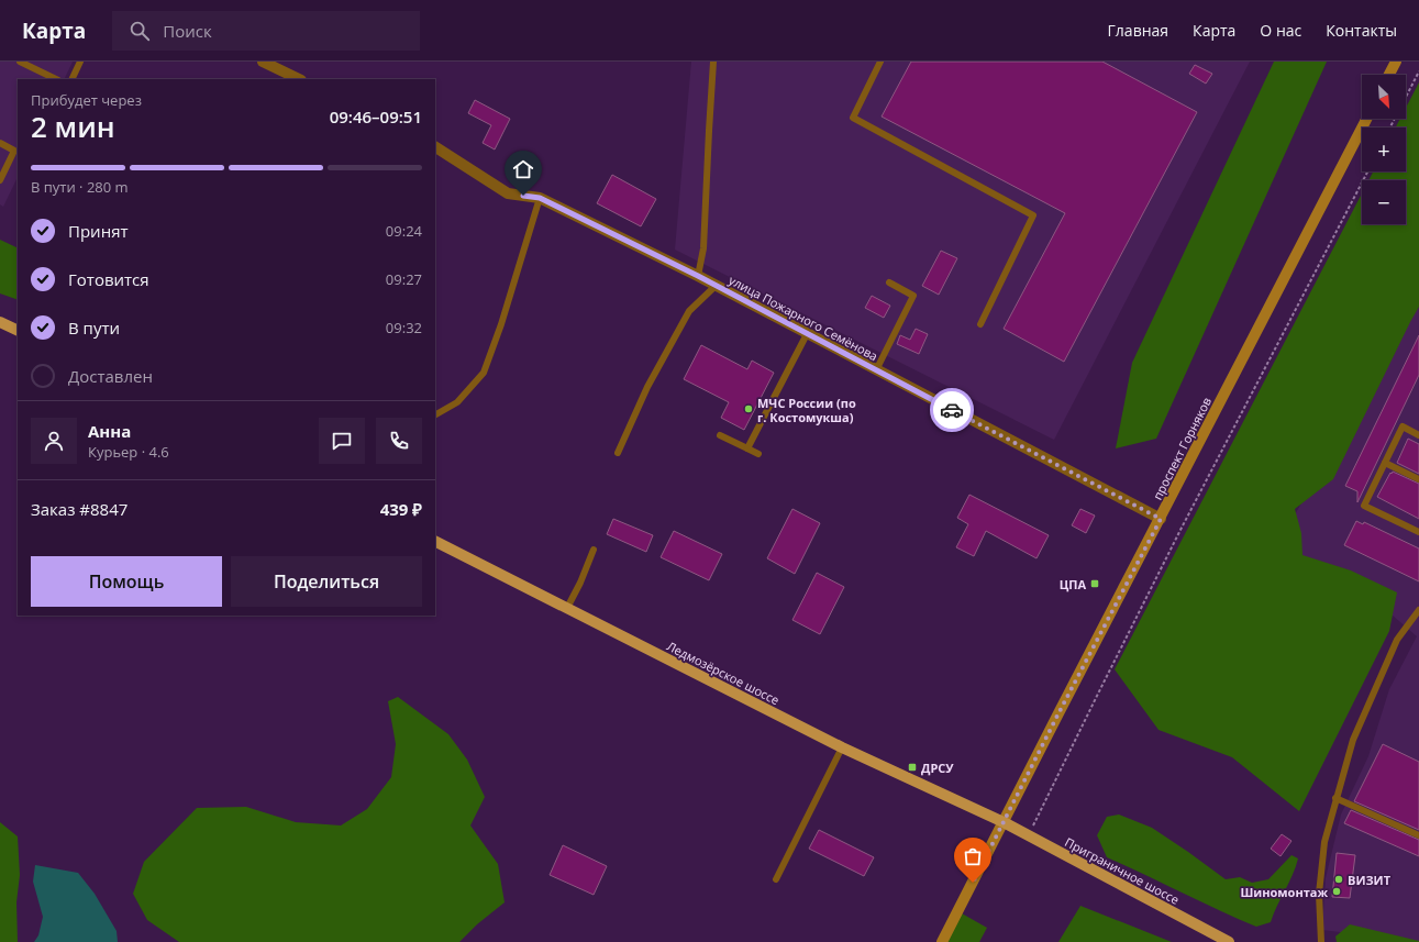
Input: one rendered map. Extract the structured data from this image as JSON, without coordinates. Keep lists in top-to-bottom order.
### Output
{
  "streets": {
    "main road": ["проспект Горняков", "Ледмозёрское шоссе", "Приграничное шоссе"],
    "street": ["улица Пожарного Семёнова"]
  },
  "crossings": [
    ["улица Пожарного Семёнова", "проспект Горняков"],
    ["проспект Горняков", "Ледмозёрское шоссе"],
    ["проспект Горняков", "Приграничное шоссе"],
    ["Ледмозёрское шоссе", "Приграничное шоссе"]
  ],
  "places": {
    "other": ["МЧС России (по г. Костомукша)", "ВИЗИТ", "Шиномонтаж"],
    "transit": ["ЦПА", "ДРСУ"]
  },
  "north": "bottom right",
  "page": {
    "header": "Карта",
    "search": "Поиск",
    "nav": [
      "Главная",
      "Карта",
      "О нас",
      "Контакты"
    ],
    "map_buttons": ["+", "−"],
    "heading": ["2 мин", "Прибудет через", "09:46–09:51"],
    "panel": [
      "Анна",
      "Курьер · 4.6",
      "Заказ #8847",
      "439 ₽"
    ],
    "bar": "В пути · 280 m",
    "list": [
      ["Принят", "09:24"],
      ["Готовится", "09:27"],
      ["В пути", "09:32"],
      "Доставлен"
    ],
    "buttons": ["Помощь", "Поделиться"]
  }
}
